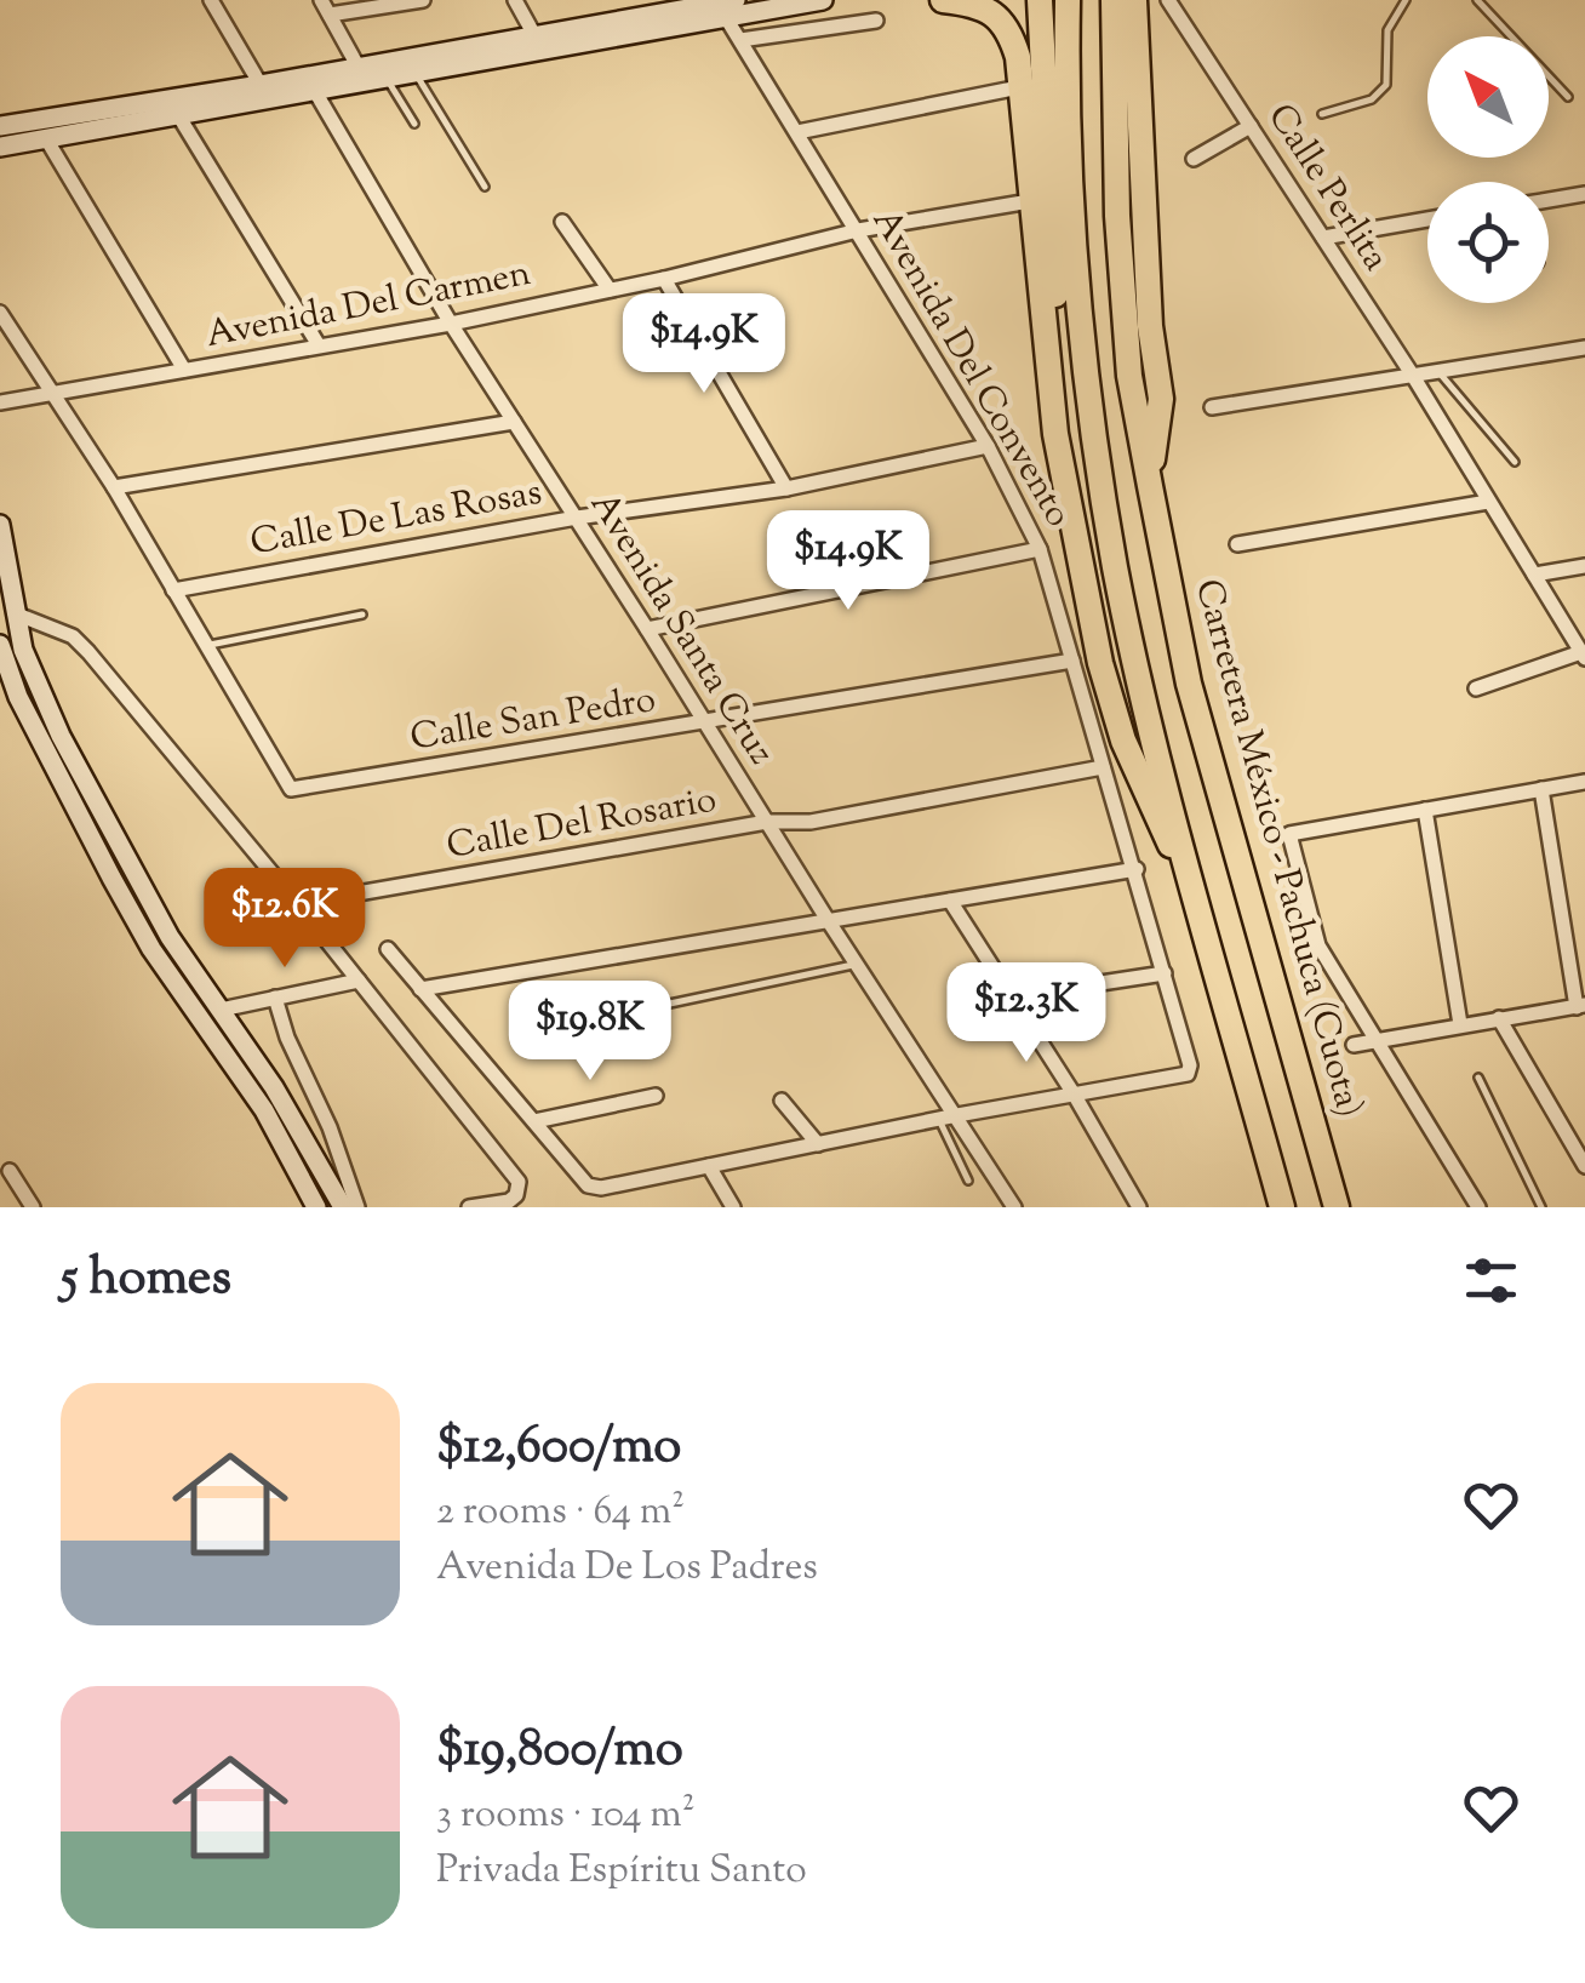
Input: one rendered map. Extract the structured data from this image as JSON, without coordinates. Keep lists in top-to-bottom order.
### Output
{
  "streets": {
    "highway": ["Carretera México - Pachuca (Cuota)"],
    "street": [
      "Calle Perlita",
      "Avenida Del Carmen",
      "Avenida Del Convento",
      "Calle De Las Rosas",
      "Avenida Santa Cruz",
      "Calle San Pedro",
      "Calle Del Rosario"
    ]
  },
  "crossings": [
    ["Avenida Del Carmen", "Avenida Del Convento"],
    ["Avenida Del Carmen", "Avenida Santa Cruz"],
    ["Avenida Del Convento", "Calle De Las Rosas"],
    ["Avenida Del Convento", "Calle San Pedro"],
    ["Avenida Del Convento", "Calle Del Rosario"],
    ["Calle De Las Rosas", "Avenida Santa Cruz"],
    ["Avenida Santa Cruz", "Calle San Pedro"],
    ["Avenida Santa Cruz", "Calle Del Rosario"]
  ],
  "north": "top left",
  "page": {
    "price": [
      "$14.9K",
      "$14.9K",
      "$12.6K",
      "$12.3K",
      "$19.8K"
    ],
    "heading": "5 homes",
    "list": [
      {
        "name": "$12,600/mo",
        "note": "2 rooms · 64 m² · Avenida De Los Padres"
      },
      {
        "name": "$19,800/mo",
        "note": "3 rooms · 104 m² · Privada Espíritu Santo"
      }
    ]
  }
}
